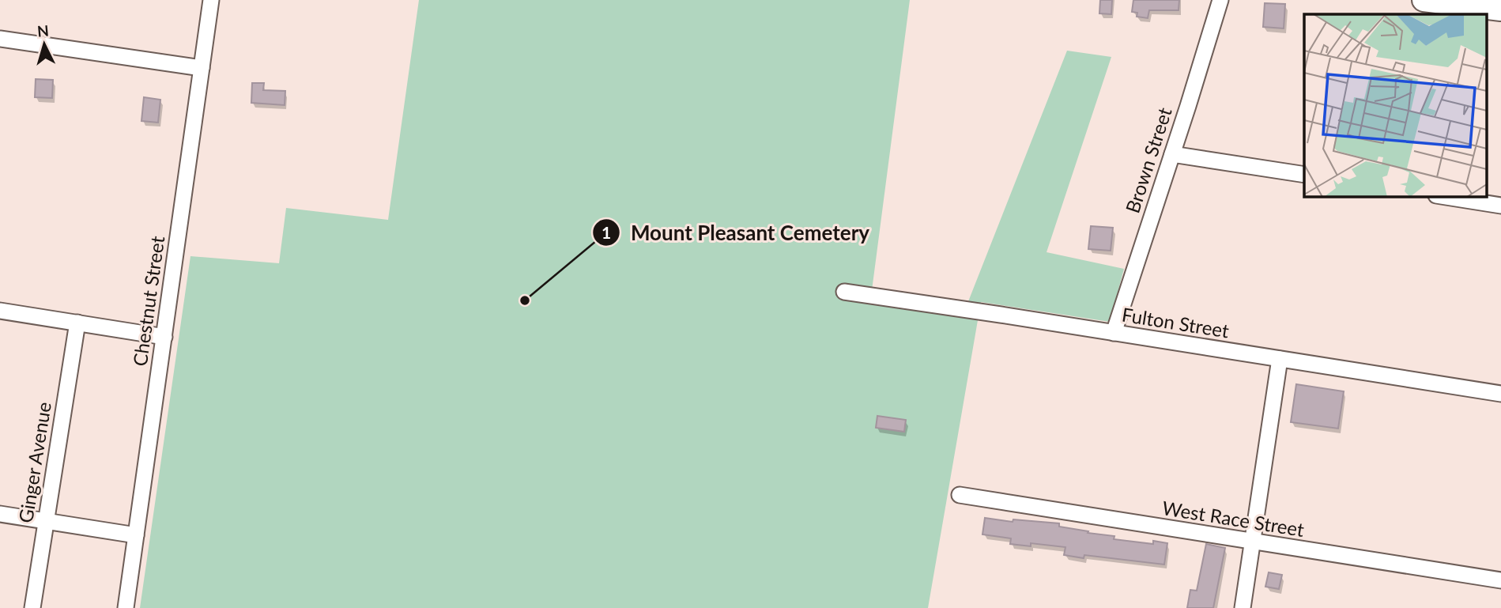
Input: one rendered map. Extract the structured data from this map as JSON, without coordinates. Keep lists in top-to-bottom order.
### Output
{
  "streets": {
    "street": [
      "Brown Street",
      "Chestnut Street",
      "Fulton Street",
      "Ginger Avenue",
      "West Race Street"
    ]
  },
  "crossings": [
    ["Brown Street", "Fulton Street"]
  ],
  "places": ["Mount Pleasant Cemetery"],
  "north": "top"
}
